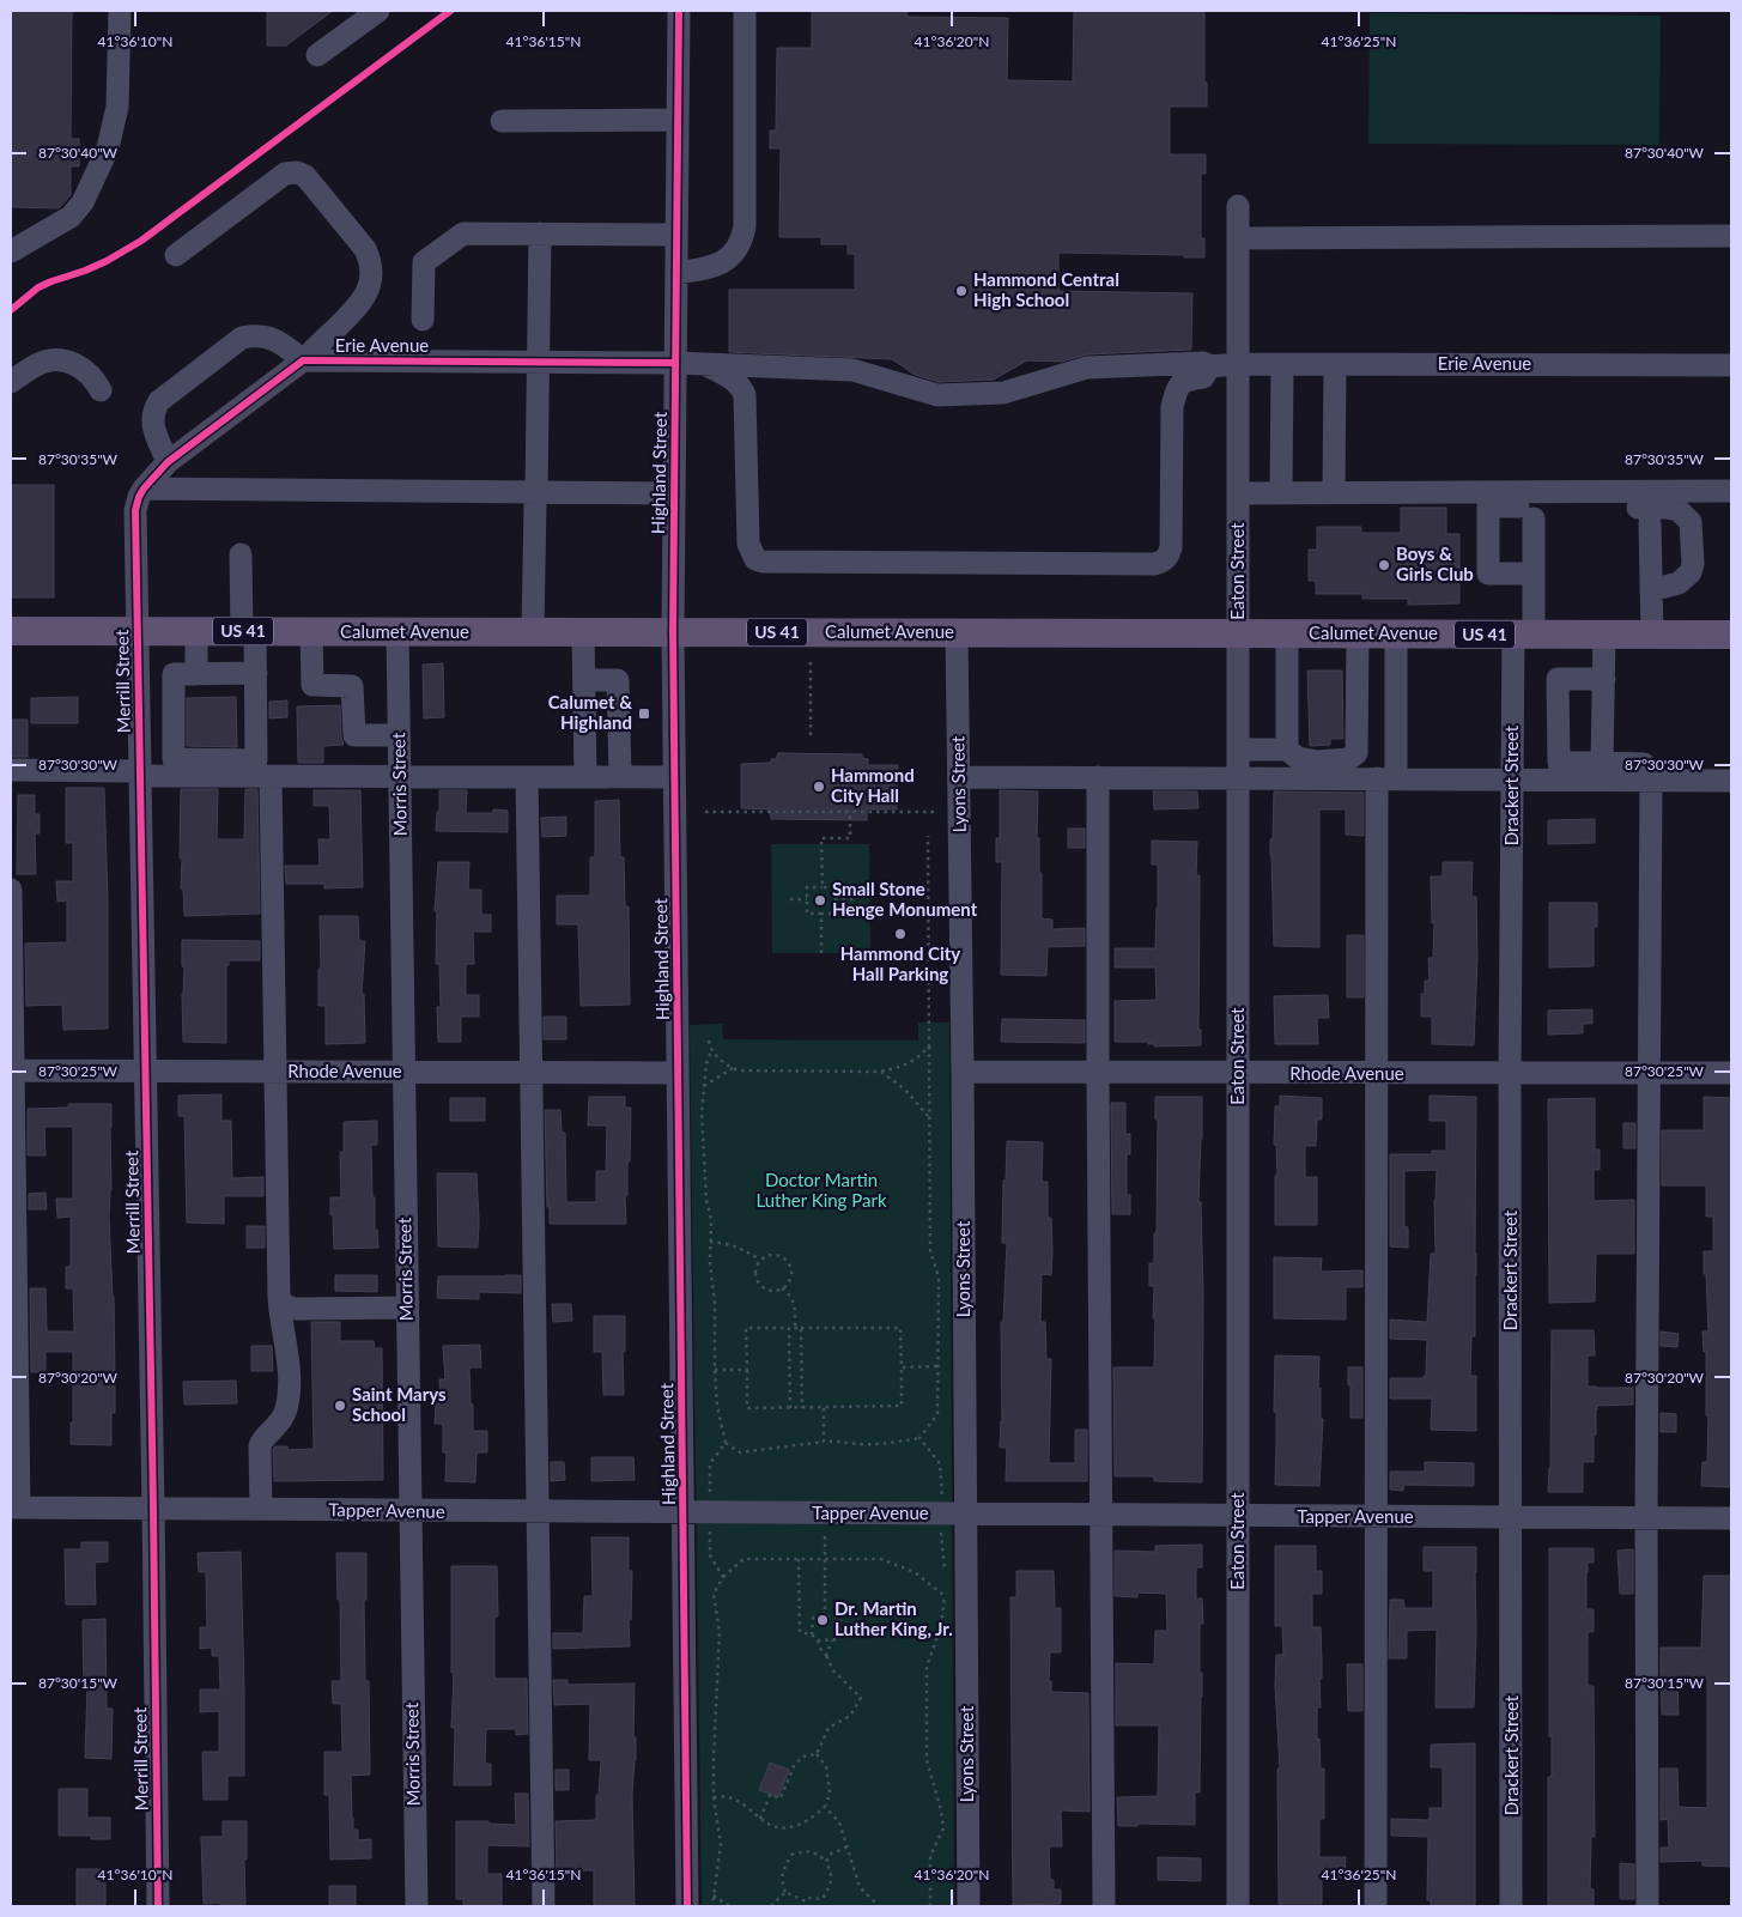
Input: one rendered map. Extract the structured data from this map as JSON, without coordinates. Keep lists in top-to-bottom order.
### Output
{
  "streets": {
    "main road": ["US 41", "Calumet Avenue"],
    "street": [
      "Erie Avenue",
      "Highland Street",
      "Eaton Street",
      "Merrill Street",
      "Morris Street",
      "Lyons Street",
      "Drackert Street",
      "Rhode Avenue",
      "Tapper Avenue"
    ]
  },
  "crossings": [
    ["Erie Avenue", "Highland Street"],
    ["Erie Avenue", "Eaton Street"],
    ["Highland Street", "Calumet Avenue"],
    ["Highland Street", "Rhode Avenue"],
    ["Highland Street", "Tapper Avenue"],
    ["Eaton Street", "Calumet Avenue"],
    ["Eaton Street", "Rhode Avenue"],
    ["Eaton Street", "Tapper Avenue"],
    ["Calumet Avenue", "Merrill Street"],
    ["Calumet Avenue", "Morris Street"],
    ["Calumet Avenue", "Lyons Street"],
    ["Calumet Avenue", "Drackert Street"],
    ["Merrill Street", "Rhode Avenue"],
    ["Merrill Street", "Tapper Avenue"],
    ["Morris Street", "Rhode Avenue"],
    ["Morris Street", "Tapper Avenue"],
    ["Lyons Street", "Rhode Avenue"],
    ["Lyons Street", "Tapper Avenue"],
    ["Drackert Street", "Rhode Avenue"],
    ["Drackert Street", "Tapper Avenue"]
  ],
  "parks": ["Doctor Martin Luther King Park"],
  "places": {
    "other": [
      "Hammond Central High School",
      "Boys & Girls Club",
      "Hammond City Hall",
      "Small Stone Henge Monument",
      "Hammond City Hall Parking",
      "Saint Marys School",
      "Dr. Martin Luther King, Jr."
    ],
    "transit": ["Calumet & Highland"]
  },
  "coordinates": [
    "41°36'10\"N",
    "41°36'15\"N",
    "41°36'20\"N",
    "41°36'25\"N",
    "87°30'40\"W",
    "87°30'35\"W",
    "87°30'30\"W",
    "87°30'25\"W",
    "87°30'20\"W",
    "87°30'15\"W"
  ]
}
